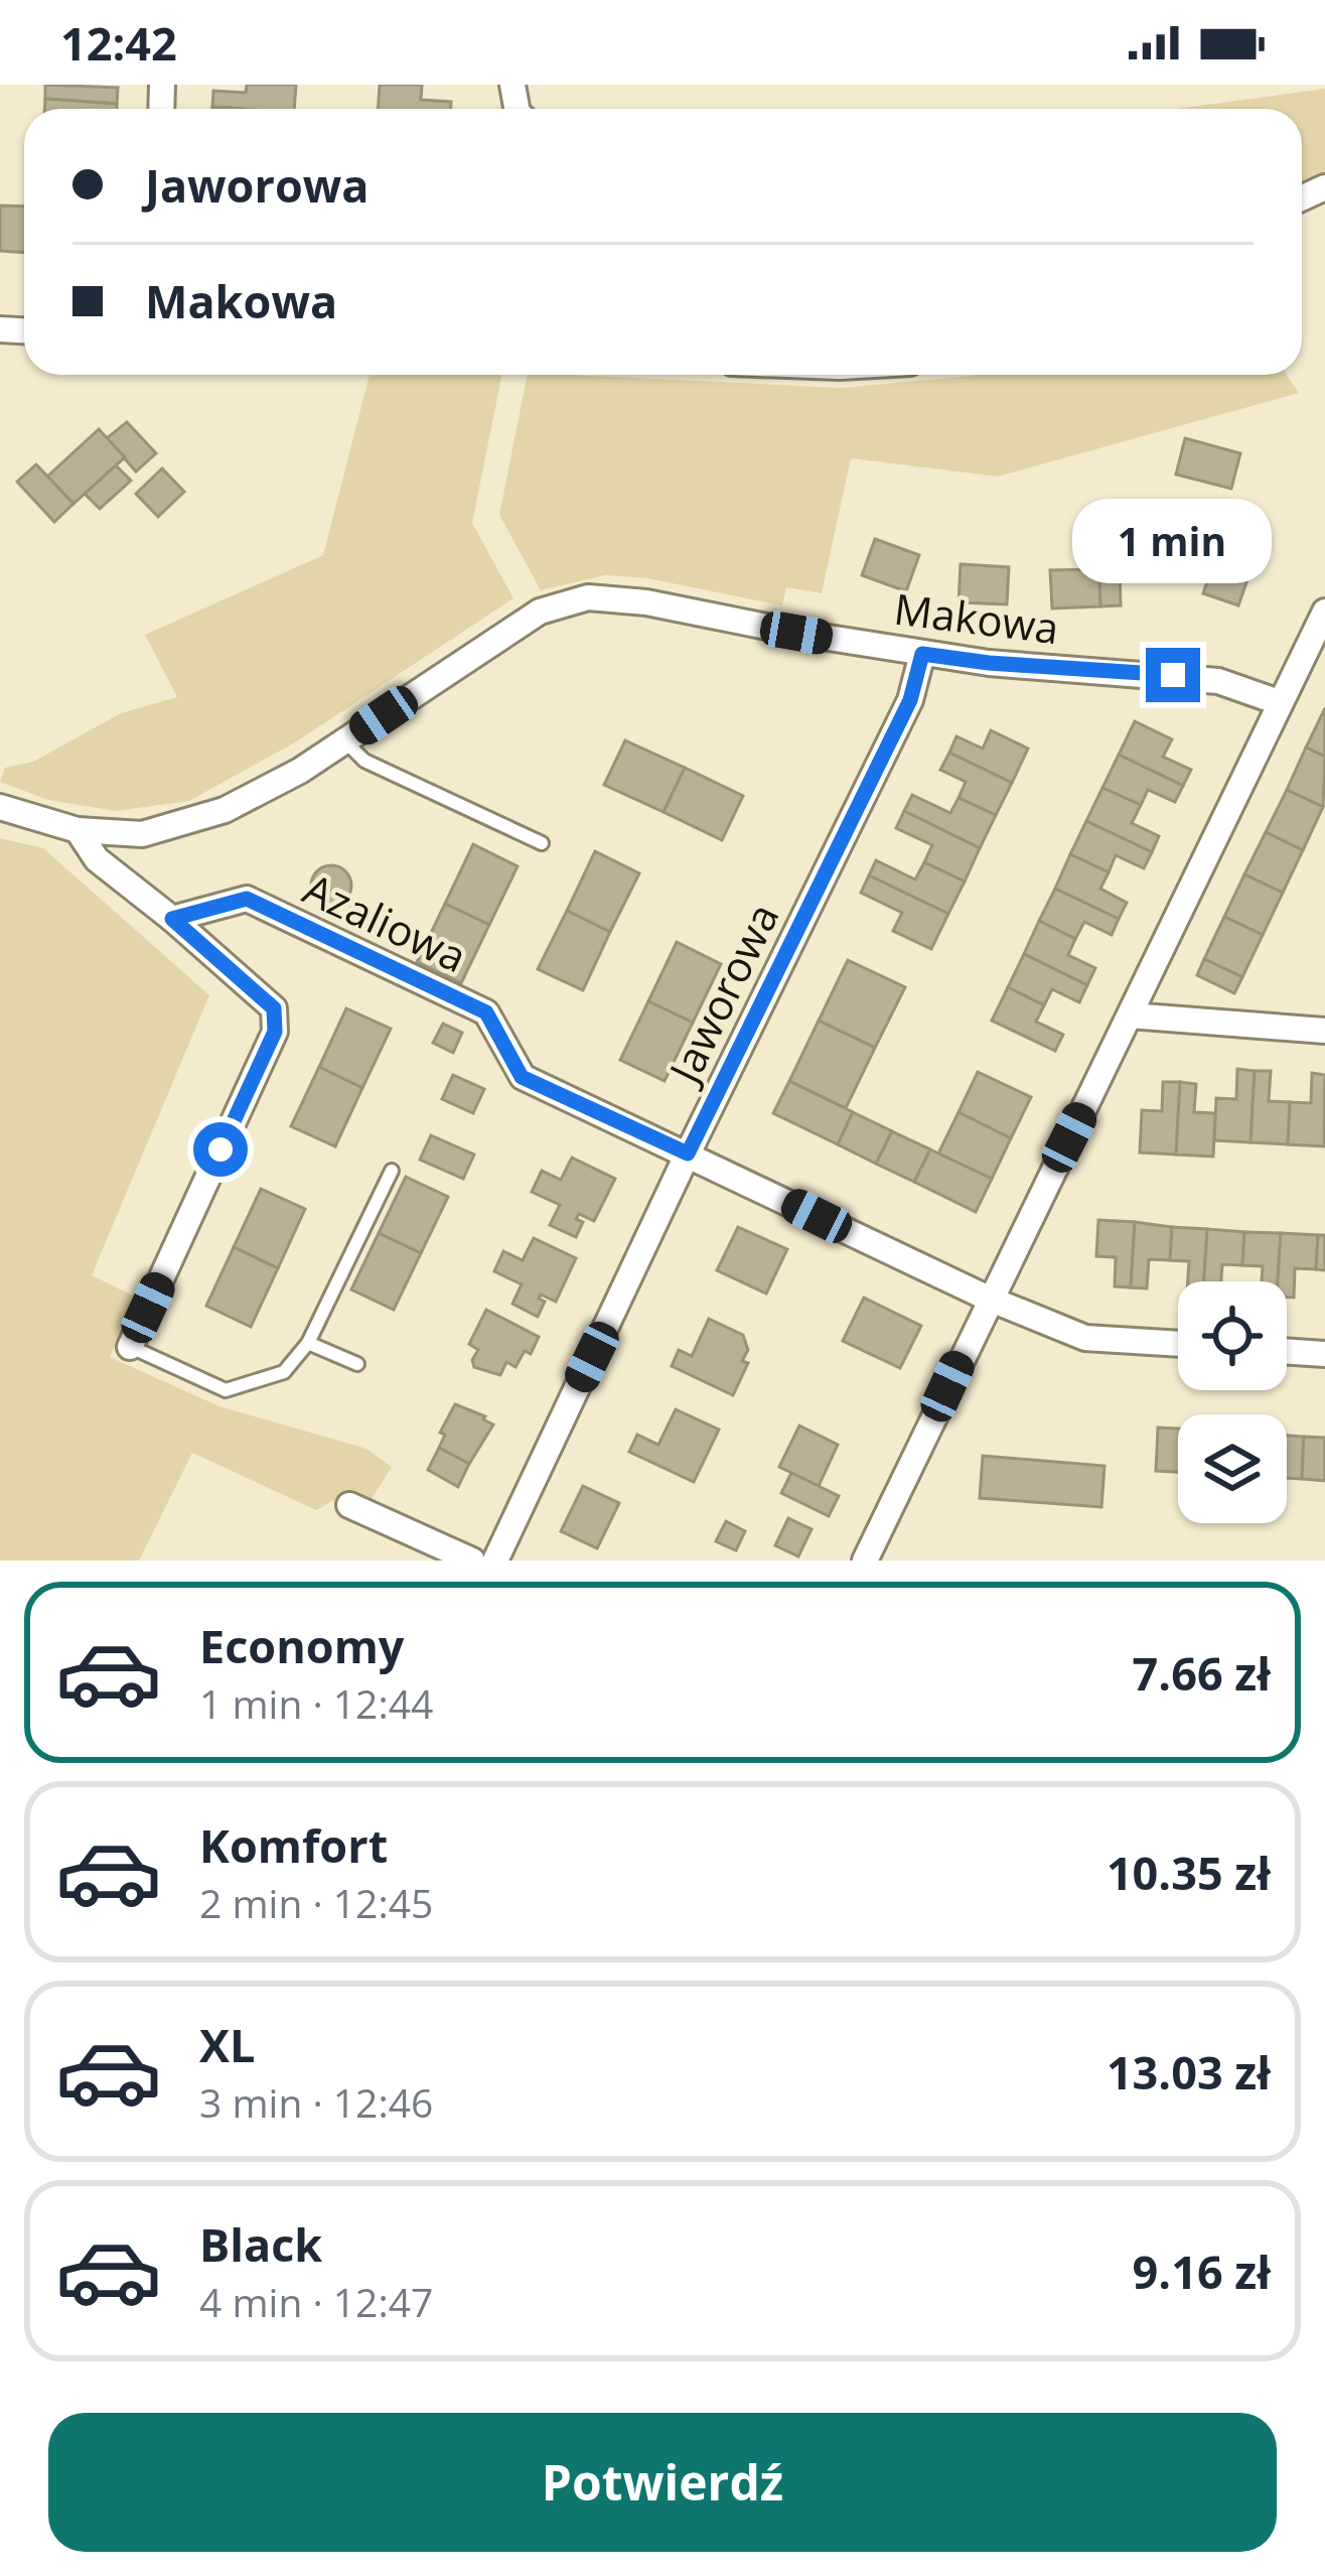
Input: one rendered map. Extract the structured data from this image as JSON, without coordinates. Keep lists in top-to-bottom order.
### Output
{
  "streets": {
    "street": ["Makowa", "Azaliowa", "Jaworowa"]
  },
  "crossings": [
    ["Makowa", "Jaworowa"],
    ["Azaliowa", "Jaworowa"]
  ],
  "page": {
    "status": "12:42",
    "banner": ["Jaworowa", "Makowa"],
    "bubble": "1 min",
    "list": [
      {
        "name": "Economy",
        "note": "1 min · 12:44",
        "value": "7.66 zł"
      },
      {
        "name": "Komfort",
        "note": "2 min · 12:45",
        "value": "10.35 zł"
      },
      {
        "name": "XL",
        "note": "3 min · 12:46",
        "value": "13.03 zł"
      },
      {
        "name": "Black",
        "note": "4 min · 12:47",
        "value": "9.16 zł"
      }
    ],
    "buttons": "Potwierdź"
  }
}
